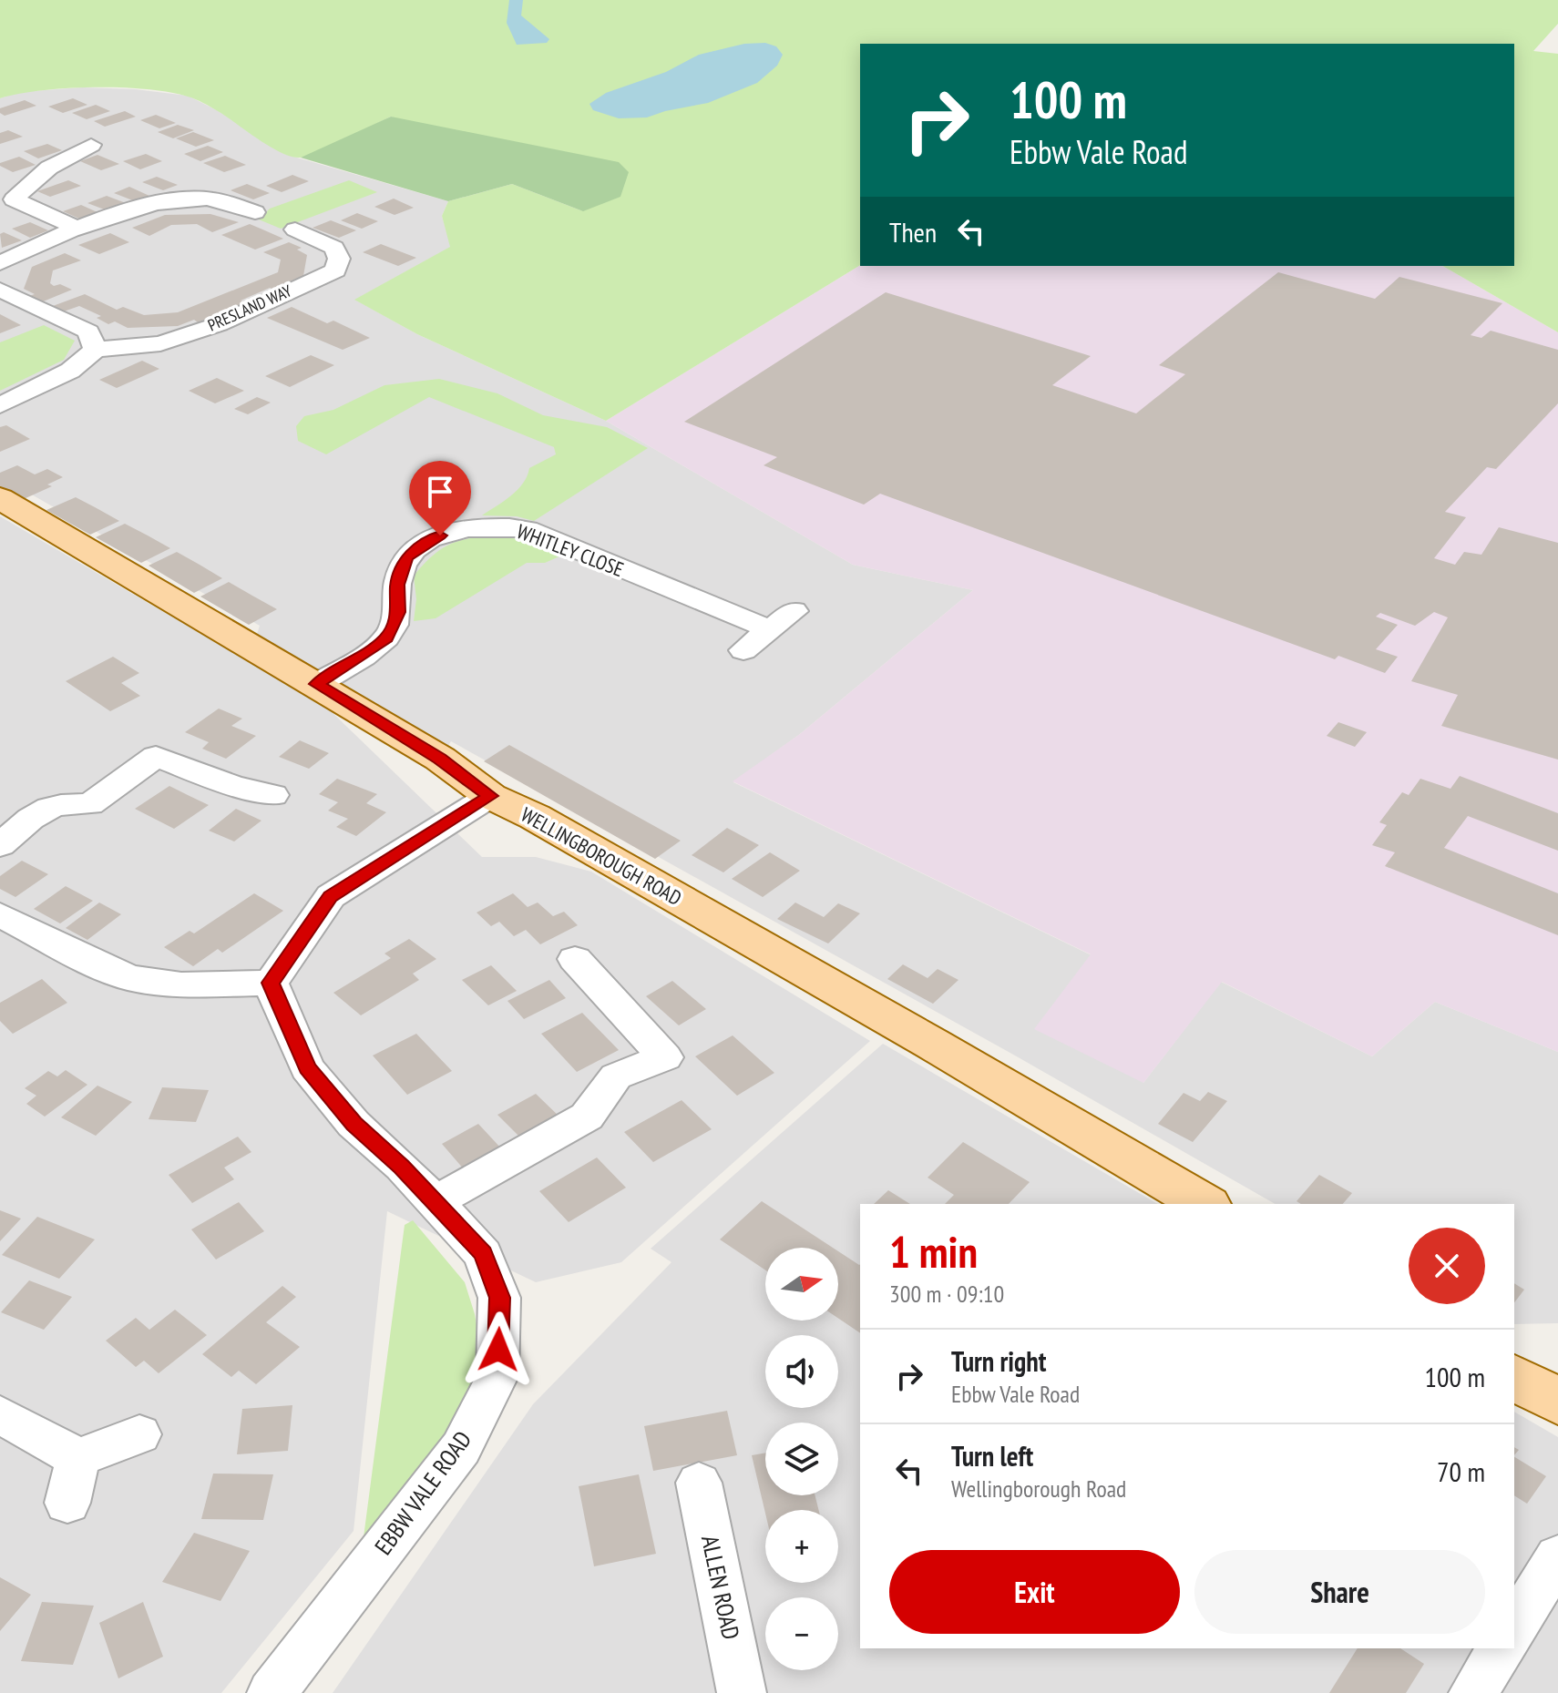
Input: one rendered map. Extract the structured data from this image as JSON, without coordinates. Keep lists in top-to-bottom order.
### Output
{
  "streets": {
    "main road": ["WELLINGBOROUGH ROAD"],
    "street": [
      "PRESLAND WAY",
      "WHITLEY CLOSE",
      "EBBW VALE ROAD",
      "ALLEN ROAD"
    ]
  },
  "crossings": [
    ["WHITLEY CLOSE", "WELLINGBOROUGH ROAD"]
  ],
  "north": "right",
  "page": {
    "turn": ["100 m", "Ebbw Vale Road"],
    "then": "Then",
    "heading": ["1 min", "300 m · 09:10"],
    "map_buttons": ["+", "−"],
    "list": [
      {
        "name": "Turn right",
        "note": "Ebbw Vale Road",
        "value": "100 m"
      },
      {
        "name": "Turn left",
        "note": "Wellingborough Road",
        "value": "70 m"
      }
    ],
    "buttons": ["Exit", "Share"]
  }
}
